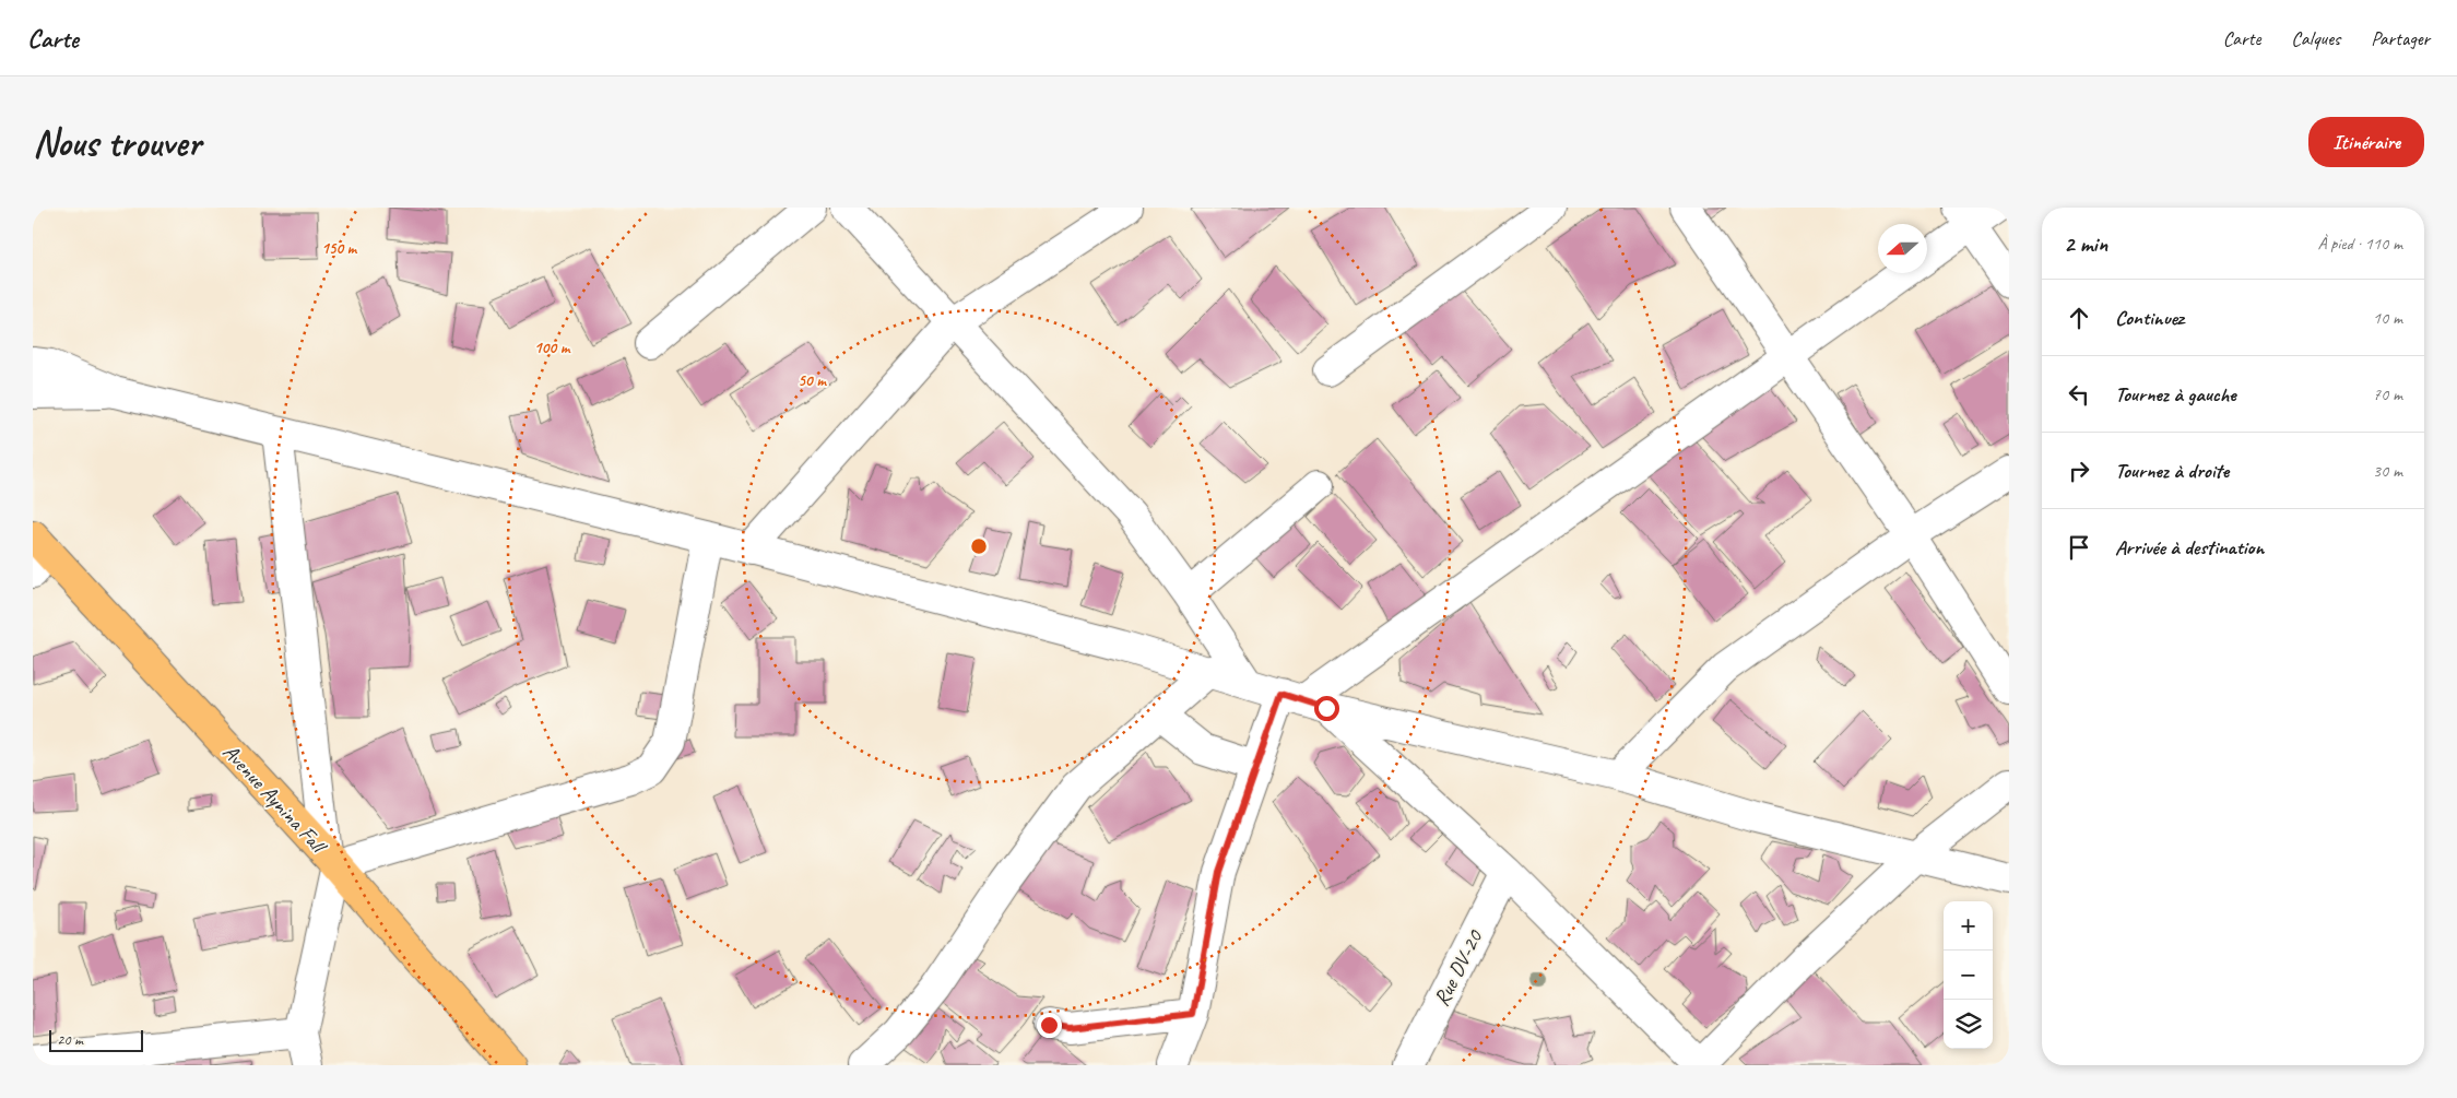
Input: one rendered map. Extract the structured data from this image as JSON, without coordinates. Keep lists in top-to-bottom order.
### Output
{
  "streets": {
    "main road": ["Avenue Aynina Fall"],
    "street": ["Rue DV-20"]
  },
  "scale_bar": "20 m",
  "north": "left",
  "page": {
    "header": "Carte",
    "nav": ["Carte", "Calques", "Partager"],
    "buttons": "Itinéraire",
    "title": "Nous trouver",
    "heading": ["2 min", "À pied · 110 m"],
    "list": [
      ["Continuez", "10 m"],
      ["Tournez à gauche", "70 m"],
      ["Tournez à droite", "30 m"],
      "Arrivée à destination"
    ],
    "map_buttons": ["+", "−"],
    "scale": "20 m"
  },
  "rings": ["150 m", "100 m", "50 m"]
}
